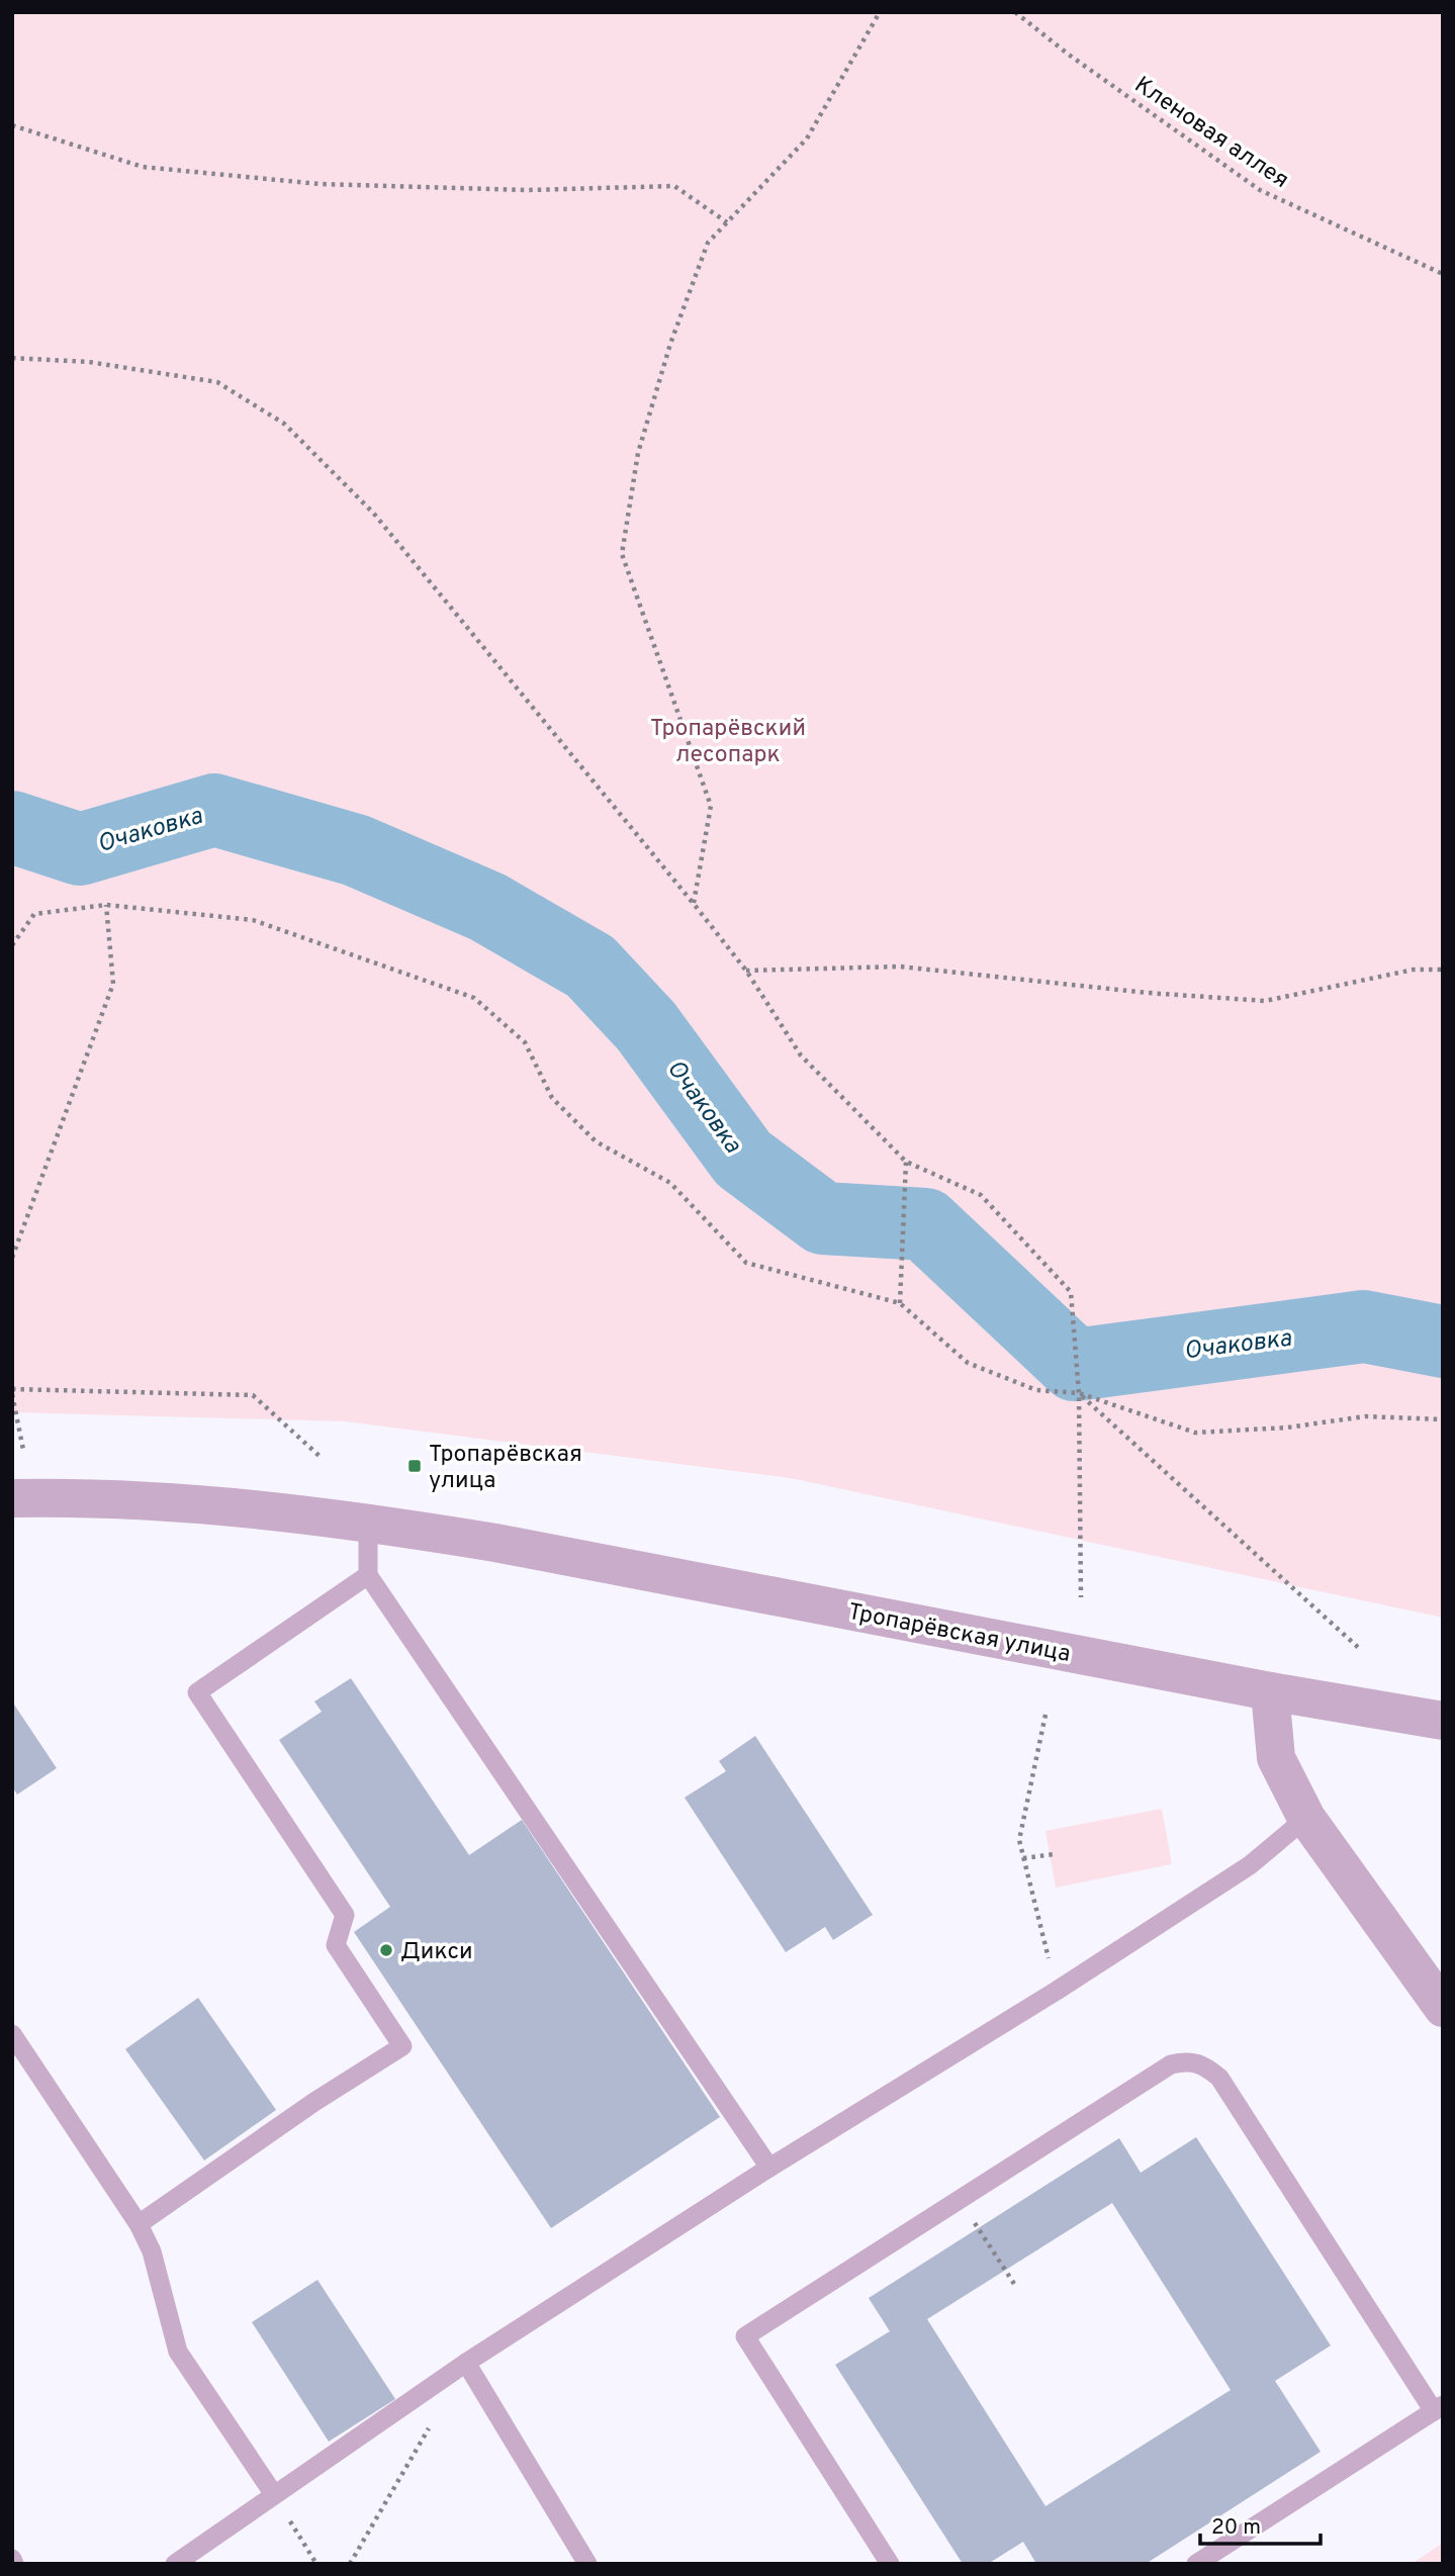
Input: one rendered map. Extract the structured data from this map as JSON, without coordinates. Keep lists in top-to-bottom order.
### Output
{
  "streets": {
    "street": ["Тропарёвская улица"],
    "path": ["Кленовая аллея"]
  },
  "water": ["Очаковка"],
  "parks": ["Тропарёвский лесопарк"],
  "places": {
    "transit": ["Тропарёвская улица"],
    "other": ["Дикси"]
  },
  "scale_bar": "20 m"
}
